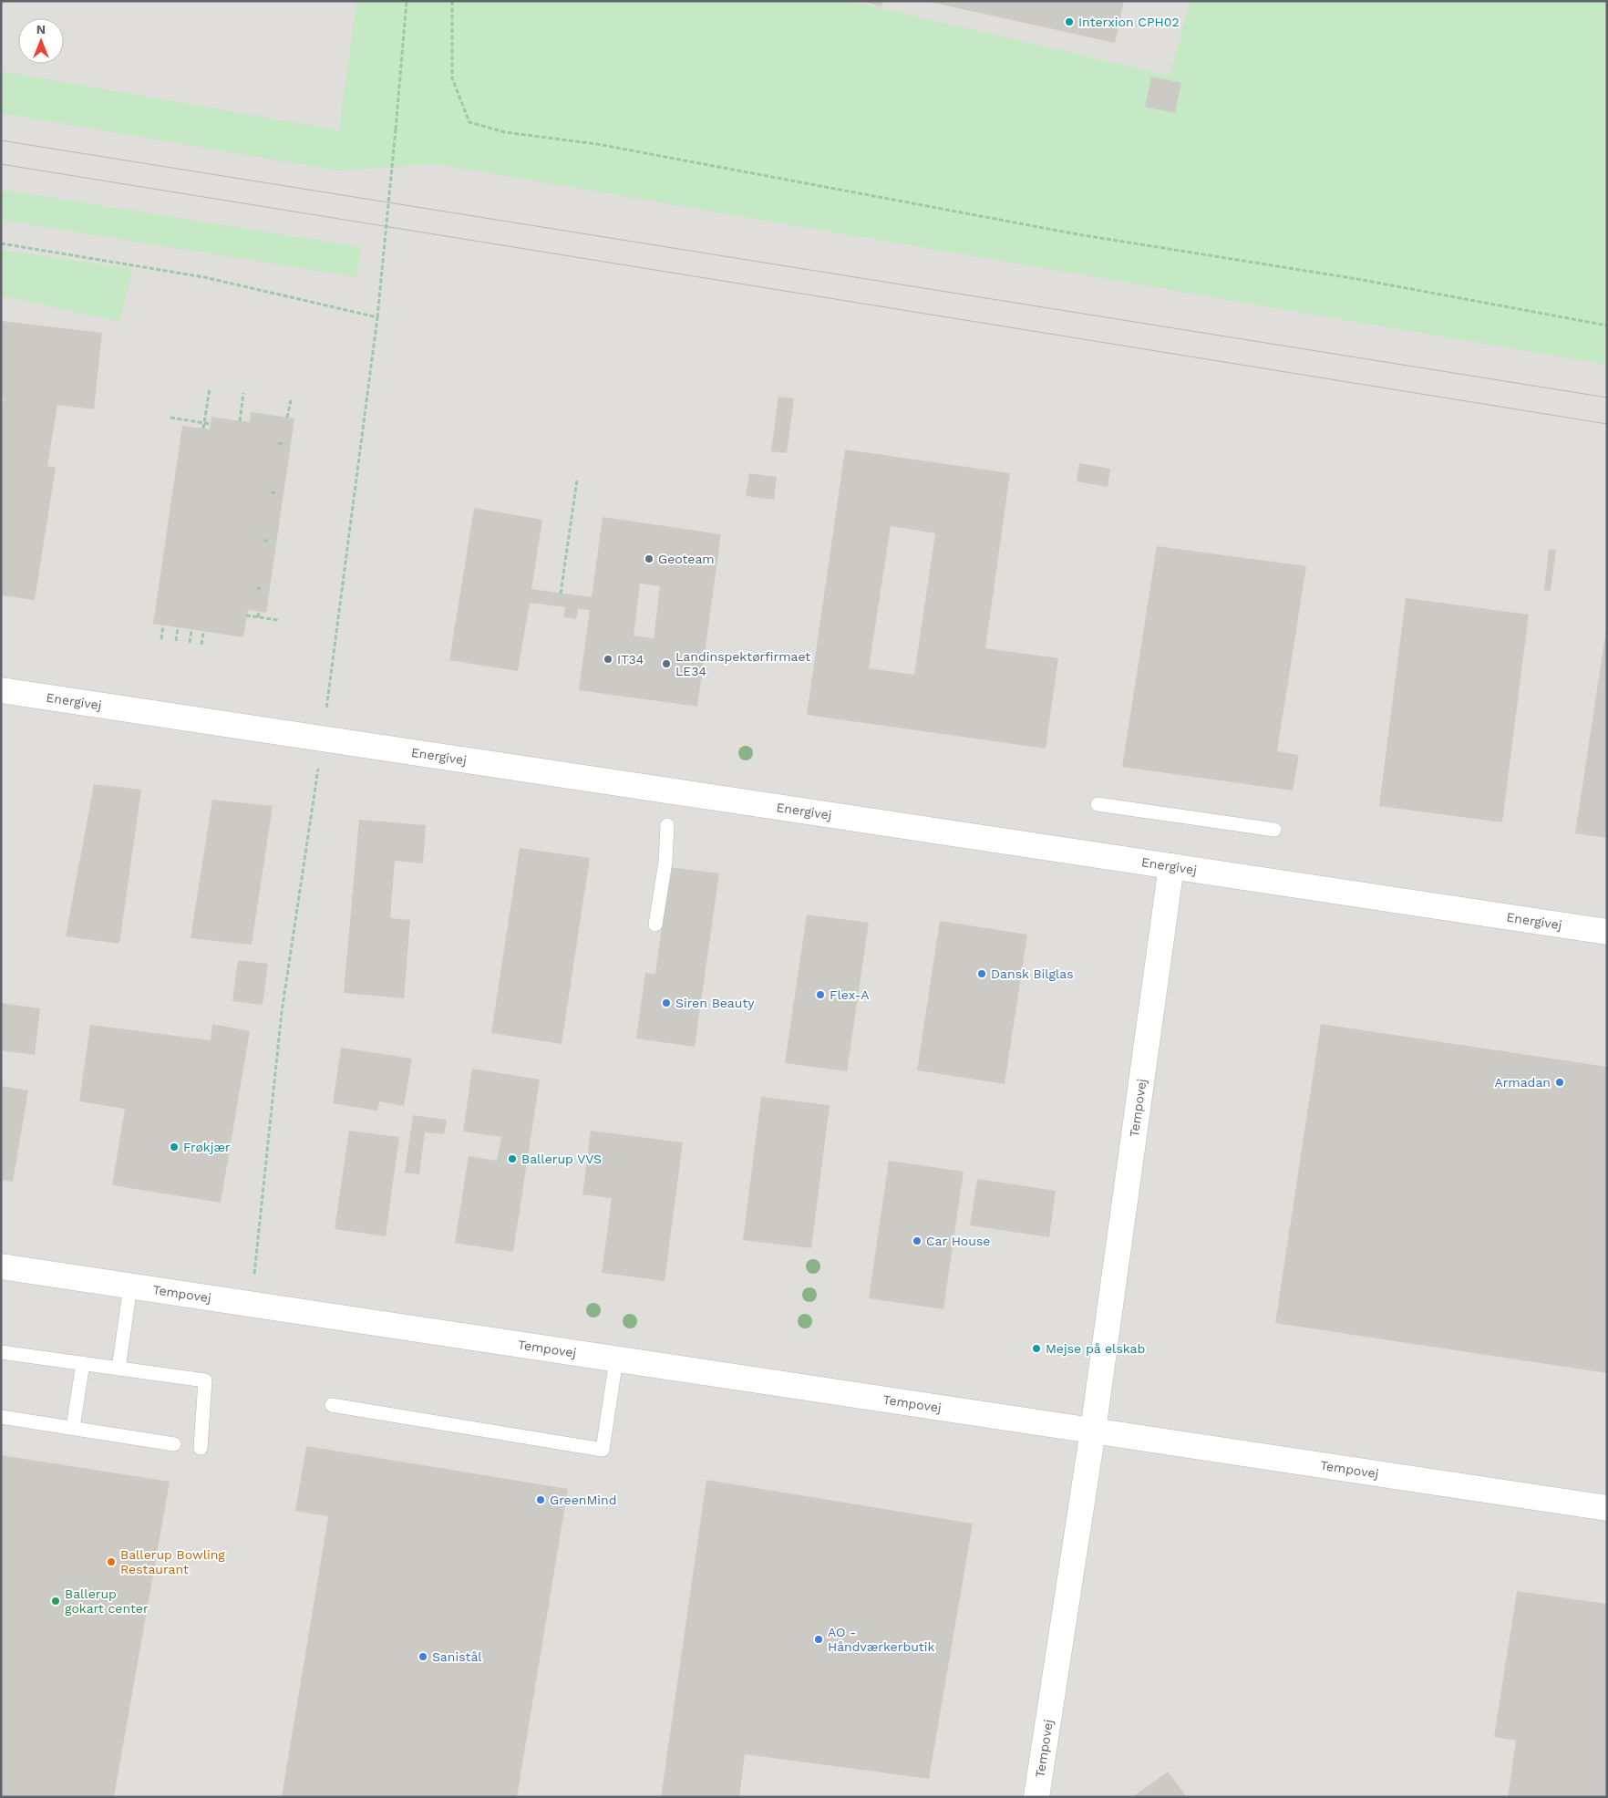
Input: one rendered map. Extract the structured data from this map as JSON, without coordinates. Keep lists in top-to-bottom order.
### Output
{
  "streets": {
    "street": ["Energivej", "Tempovej"]
  },
  "crossings": [
    ["Energivej", "Tempovej"]
  ],
  "places": [
    "Interxion CPH02",
    "Geoteam",
    "IT34",
    "Landinspektørfirmaet LE34",
    "Dansk Bilglas",
    "Flex-A",
    "Siren Beauty",
    "Armadan",
    "Frøkjær",
    "Ballerup VVS",
    "Car House",
    "Mejse på elskab",
    "GreenMind",
    "Ballerup Bowling Restaurant",
    "Ballerup gokart center",
    "AO - Håndværkerbutik",
    "Sanistål"
  ],
  "north": "top"
}
